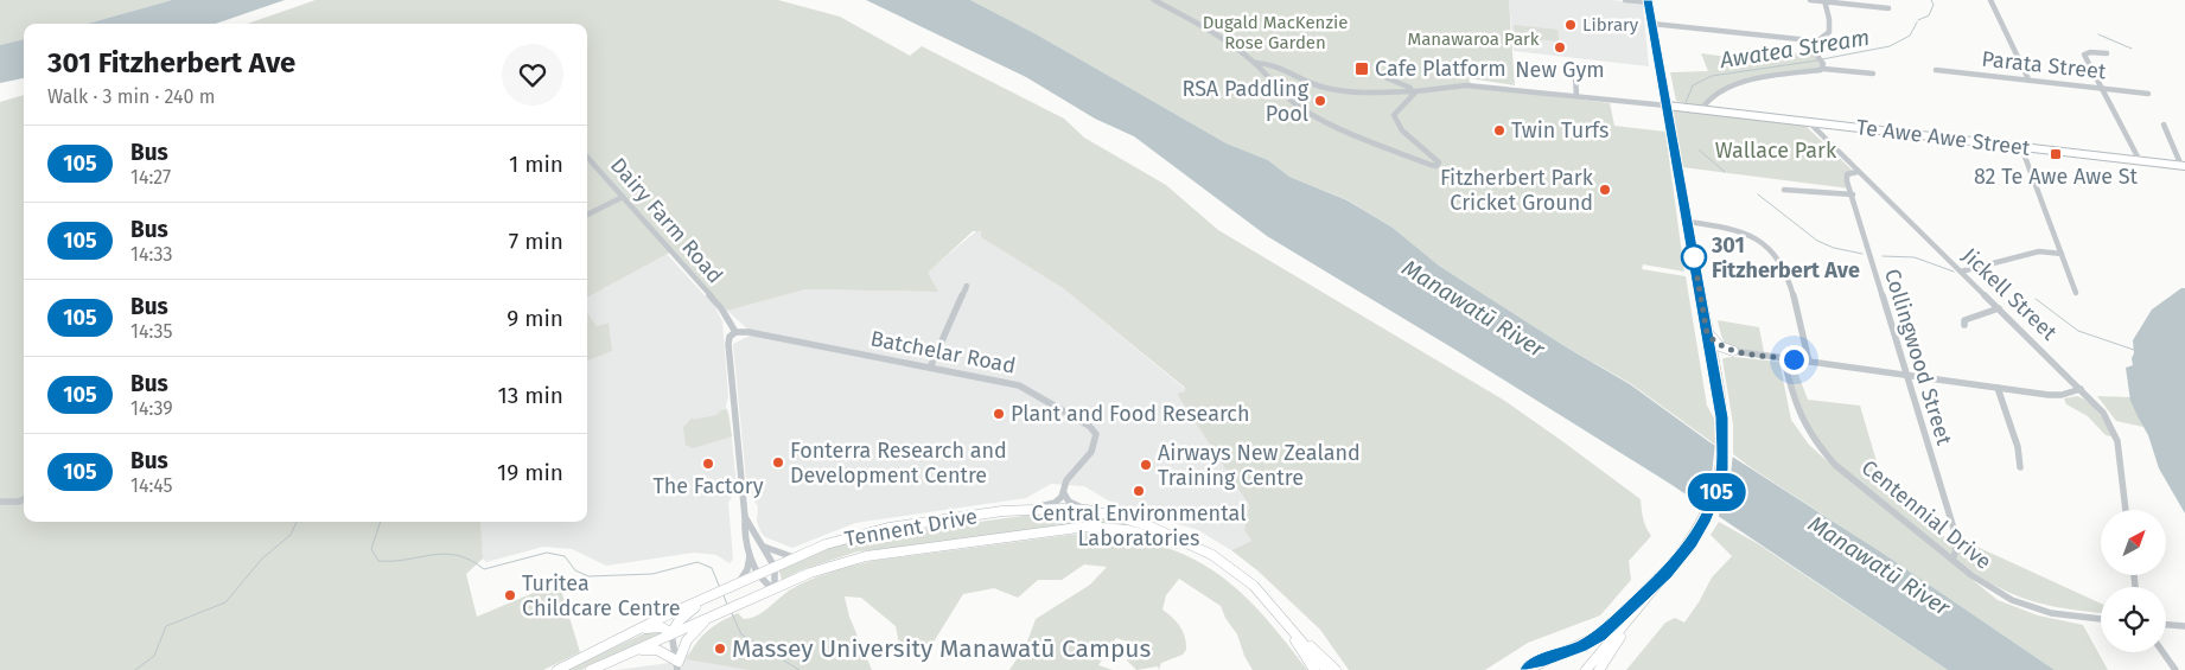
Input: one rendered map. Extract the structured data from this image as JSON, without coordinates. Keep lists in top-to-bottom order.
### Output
{
  "streets": {
    "main road": ["Te Awe Awe Street", "Tennent Drive"],
    "street": [
      "Parata Street",
      "Dairy Farm Road",
      "Jickell Street",
      "Batchelar Road",
      "Collingwood Street",
      "Centennial Drive"
    ]
  },
  "crossings": [
    ["Te Awe Awe Street", "Jickell Street"],
    ["Dairy Farm Road", "Batchelar Road"],
    ["Dairy Farm Road", "Tennent Drive"],
    ["Jickell Street", "Collingwood Street"],
    ["Collingwood Street", "Centennial Drive"]
  ],
  "water": ["Awatea Stream", "Manawatū River"],
  "parks": ["Dugald MacKenzie Rose Garden", "Manawaroa Park", "Wallace Park"],
  "places": {
    "other": [
      "Library",
      "New Gym",
      "RSA Paddling Pool",
      "Twin Turfs",
      "Fitzherbert Park Cricket Ground",
      "301 Fitzherbert Ave",
      "Plant and Food Research",
      "Fonterra Research and Development Centre",
      "The Factory",
      "Airways New Zealand Training Centre",
      "Central Environmental Laboratories",
      "Turitea Childcare Centre",
      "Massey University Manawatū Campus"
    ],
    "transit": ["Cafe Platform", "82 Te Awe Awe St"]
  },
  "lines": ["bus line 105"],
  "north": "top right",
  "page": {
    "on_map": "105",
    "heading": ["301 Fitzherbert Ave", "Walk · 3 min · 240 m"],
    "list": [
      {
        "mark": "105",
        "name": "Bus",
        "note": "14:27",
        "value": "1 min"
      },
      {
        "mark": "105",
        "name": "Bus",
        "note": "14:33",
        "value": "7 min"
      },
      {
        "mark": "105",
        "name": "Bus",
        "note": "14:35",
        "value": "9 min"
      },
      {
        "mark": "105",
        "name": "Bus",
        "note": "14:39",
        "value": "13 min"
      },
      {
        "mark": "105",
        "name": "Bus",
        "note": "14:45",
        "value": "19 min"
      }
    ]
  }
}
